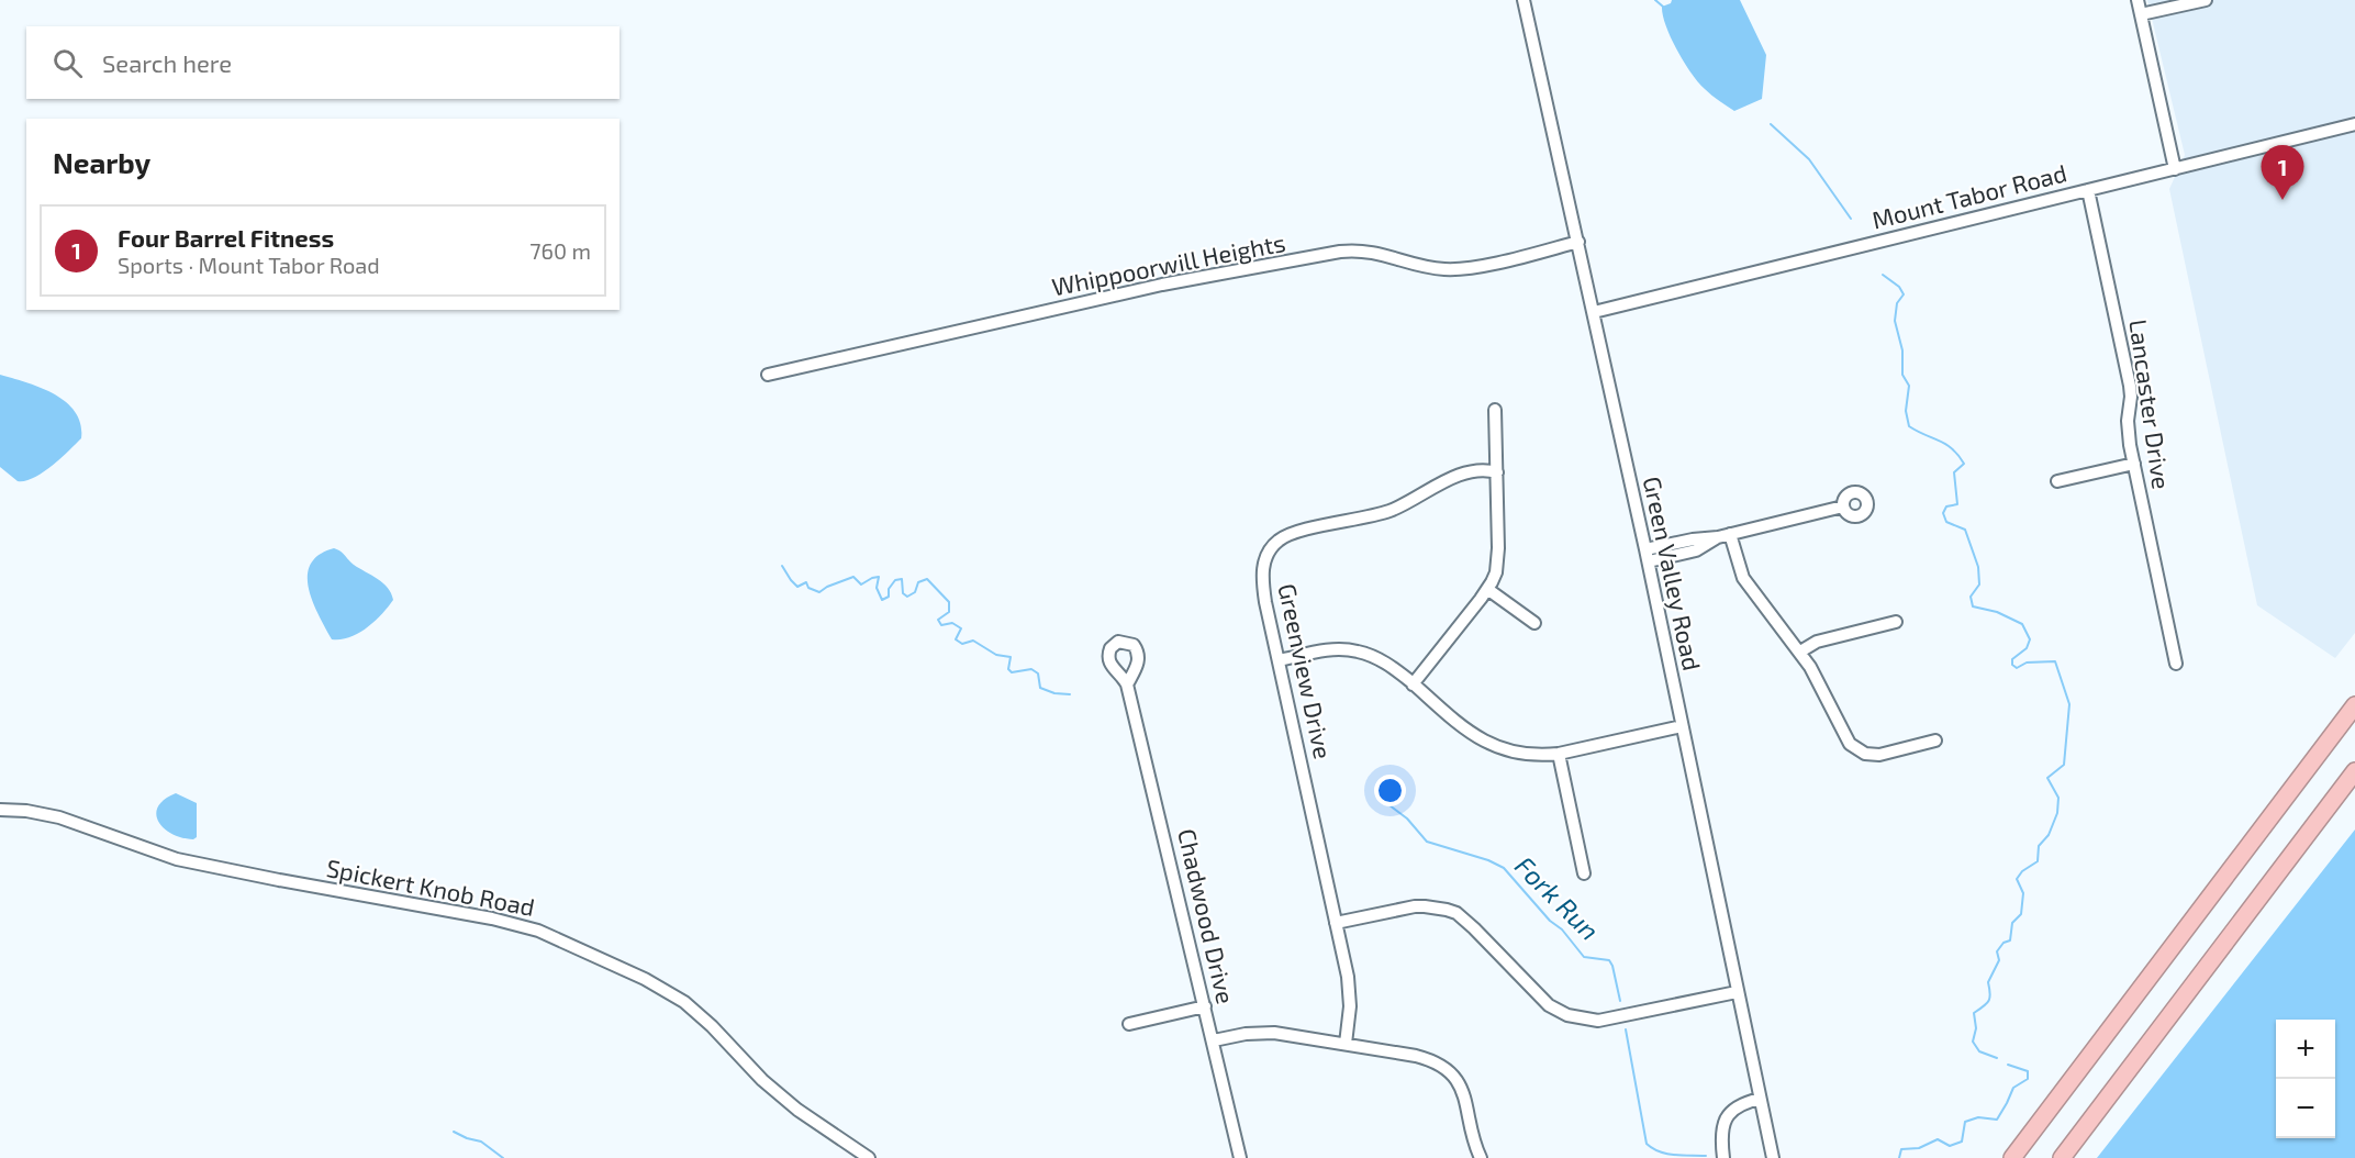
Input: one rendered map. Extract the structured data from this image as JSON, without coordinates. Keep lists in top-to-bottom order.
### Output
{
  "streets": {
    "street": [
      "Mount Tabor Road",
      "Whippoorwill Heights",
      "Lancaster Drive",
      "Green Valley Road",
      "Greenview Drive",
      "Spickert Knob Road",
      "Chadwood Drive"
    ]
  },
  "crossings": [
    ["Mount Tabor Road", "Lancaster Drive"],
    ["Mount Tabor Road", "Green Valley Road"],
    ["Whippoorwill Heights", "Green Valley Road"]
  ],
  "water": ["Fork Run"],
  "page": {
    "search": "Search here",
    "heading": "Nearby",
    "pins": "1",
    "list": [
      {
        "mark": "1",
        "name": "Four Barrel Fitness",
        "note": "Sports · Mount Tabor Road",
        "value": "760 m"
      }
    ],
    "map_buttons": ["+", "−"]
  }
}
